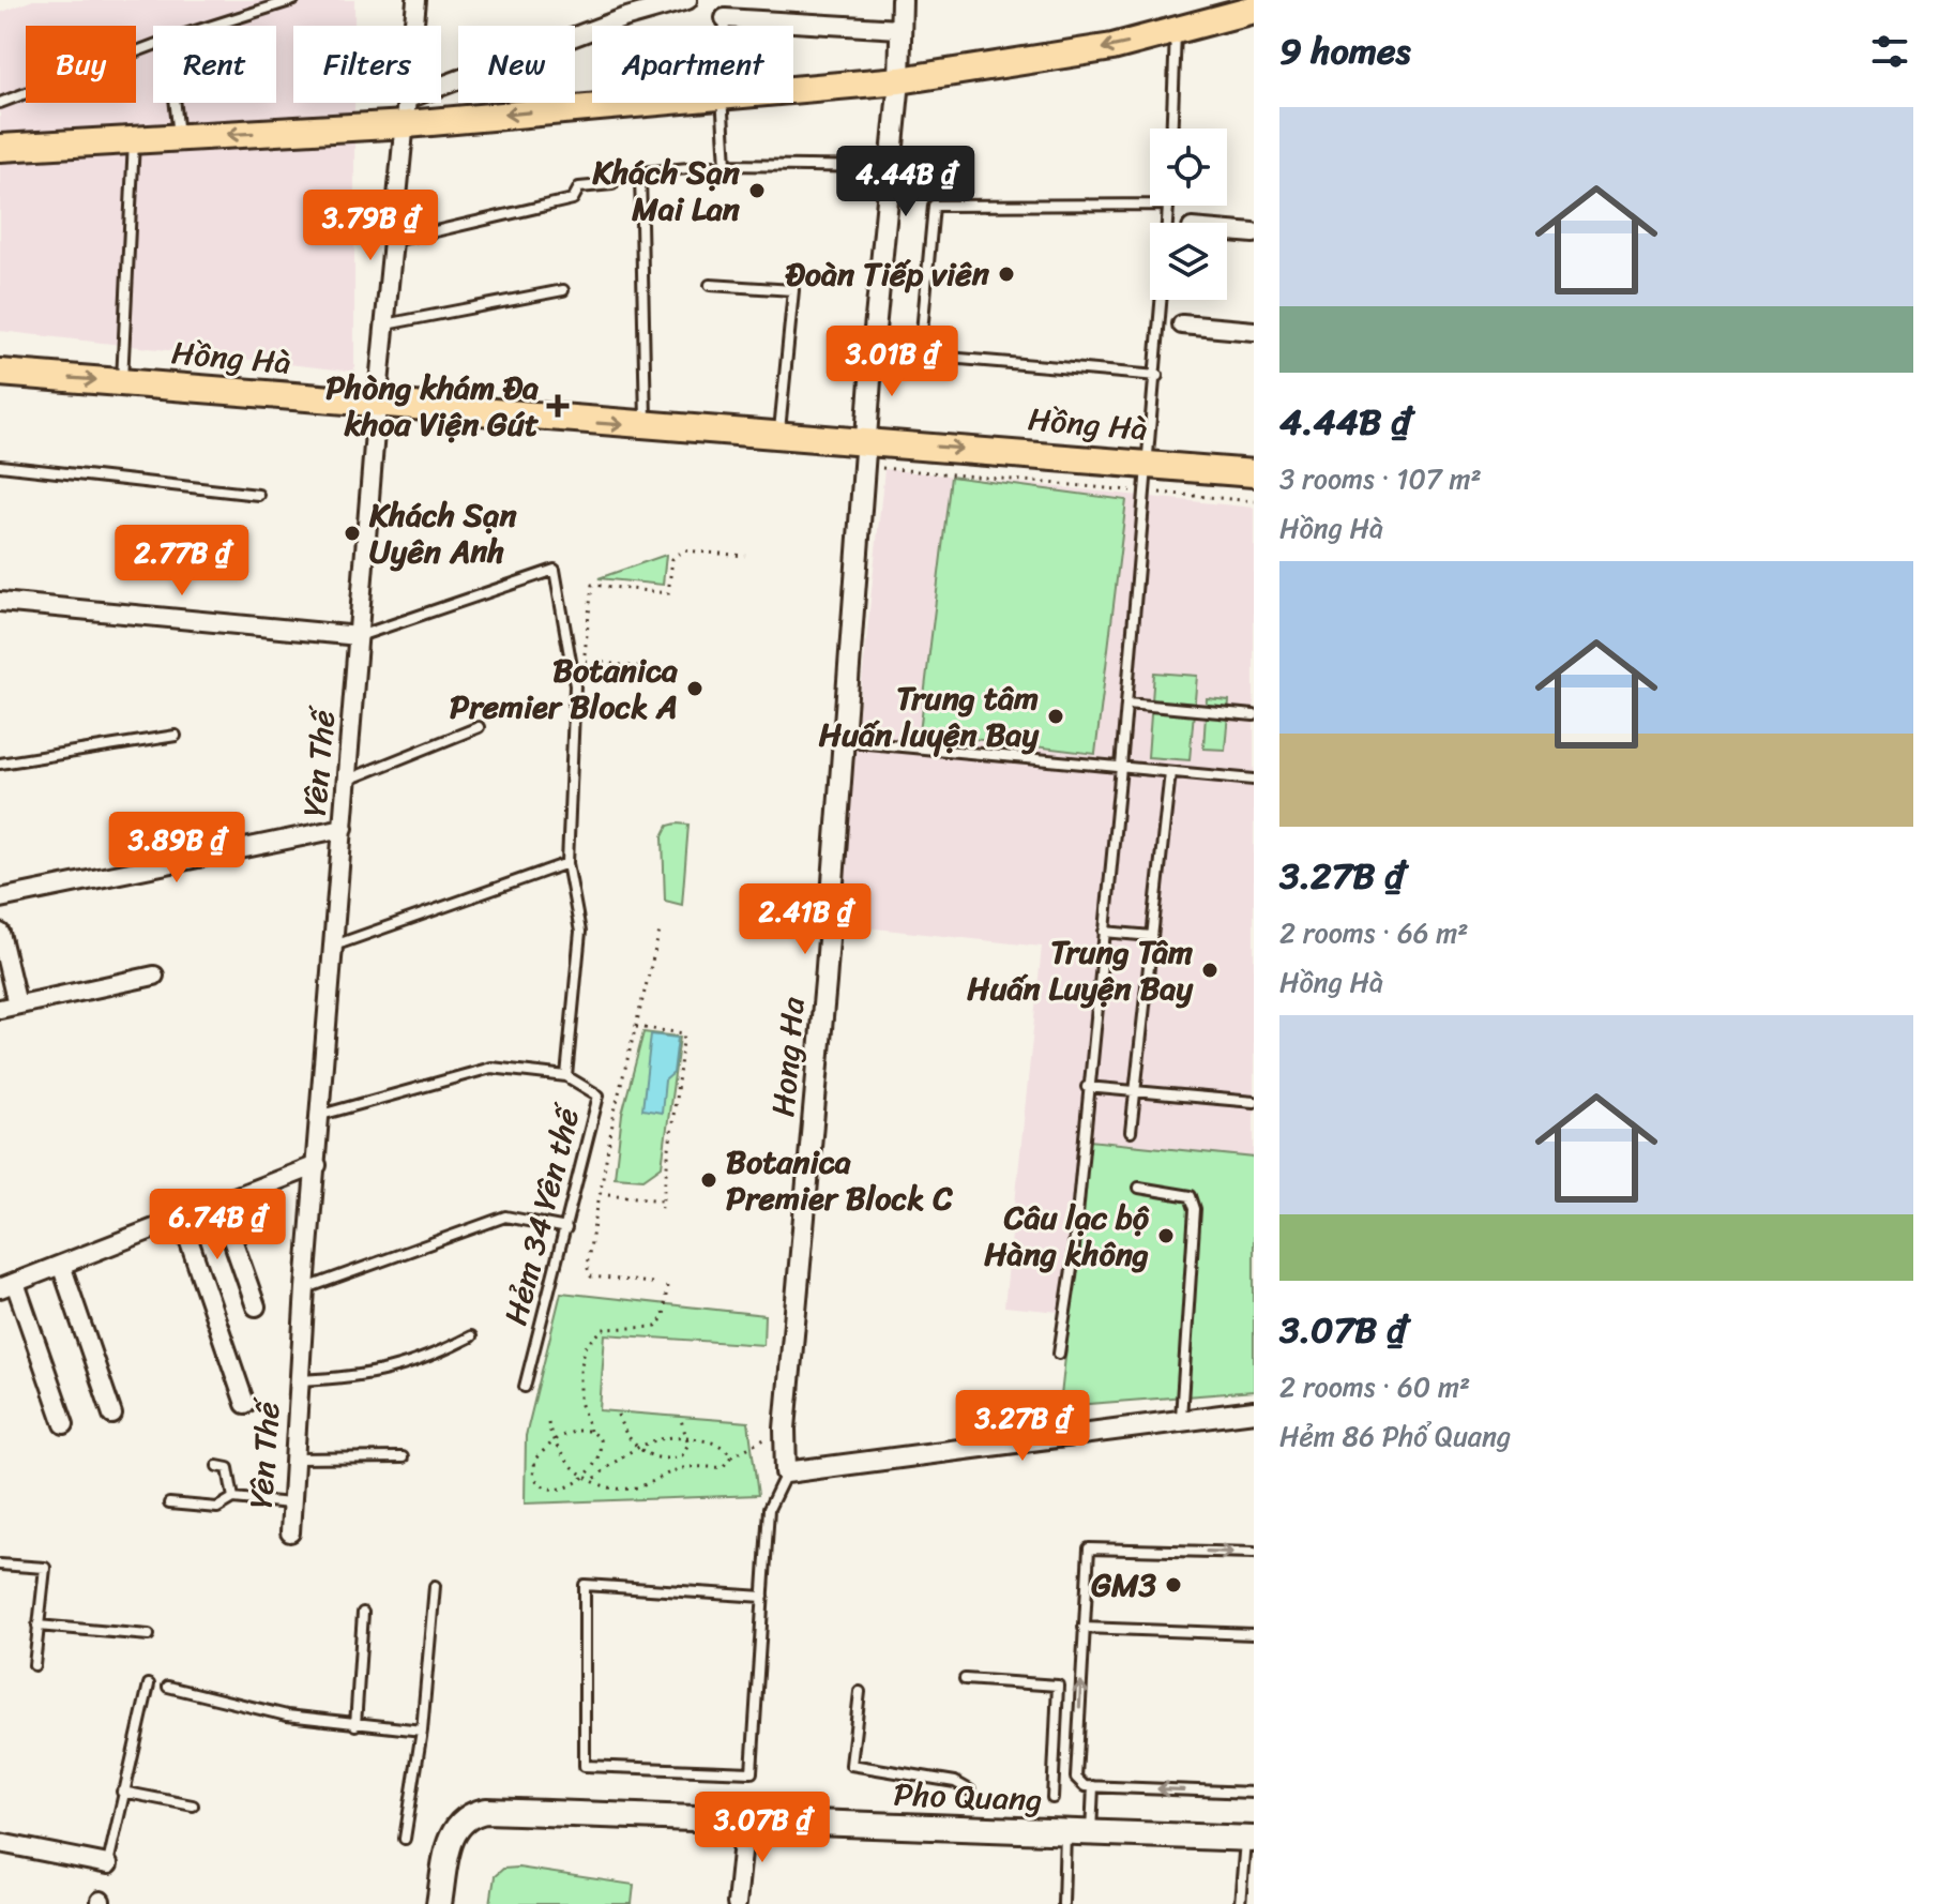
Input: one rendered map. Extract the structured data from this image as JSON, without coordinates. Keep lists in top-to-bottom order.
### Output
{
  "streets": {
    "main road": ["Hồng Hà", "Pho Quang"],
    "street": ["Yên Thế", "Hong Ha"],
    "lane": ["Hẻm 34 Yên thế"]
  },
  "crossings": [
    ["Hồng Hà", "Yên Thế"],
    ["Hồng Hà", "Hong Ha"],
    ["Yên Thế", "Hẻm 34 Yên thế"]
  ],
  "one_way": ["Hồng Hà"],
  "places": {
    "other": [
      "Khách Sạn Mai Lan",
      "Đoàn Tiếp viên",
      "Khách Sạn Uyên Anh",
      "Botanica Premier Block A",
      "Trung tâm Huấn luyện Bay",
      "Trung Tâm Huấn Luyện Bay",
      "Botanica Premier Block C",
      "Câu lạc bộ Hàng không",
      "GM3"
    ],
    "health": ["Phòng khám Đa khoa Viện Gút"]
  },
  "page": {
    "heading": "9 homes",
    "chip": [
      "Buy",
      "Rent",
      "Filters",
      "New",
      "Apartment"
    ],
    "list": [
      {
        "name": "4.44B ₫",
        "note": "3 rooms · 107 m² · Hồng Hà"
      },
      {
        "name": "3.27B ₫",
        "note": "2 rooms · 66 m² · Hồng Hà"
      },
      {
        "name": "3.07B ₫",
        "note": "2 rooms · 60 m² · Hẻm 86 Phổ Quang"
      }
    ],
    "price": [
      "4.44B ₫",
      "3.79B ₫",
      "3.01B ₫",
      "2.77B ₫",
      "3.89B ₫",
      "2.41B ₫",
      "6.74B ₫",
      "3.27B ₫",
      "3.07B ₫"
    ]
  }
}
